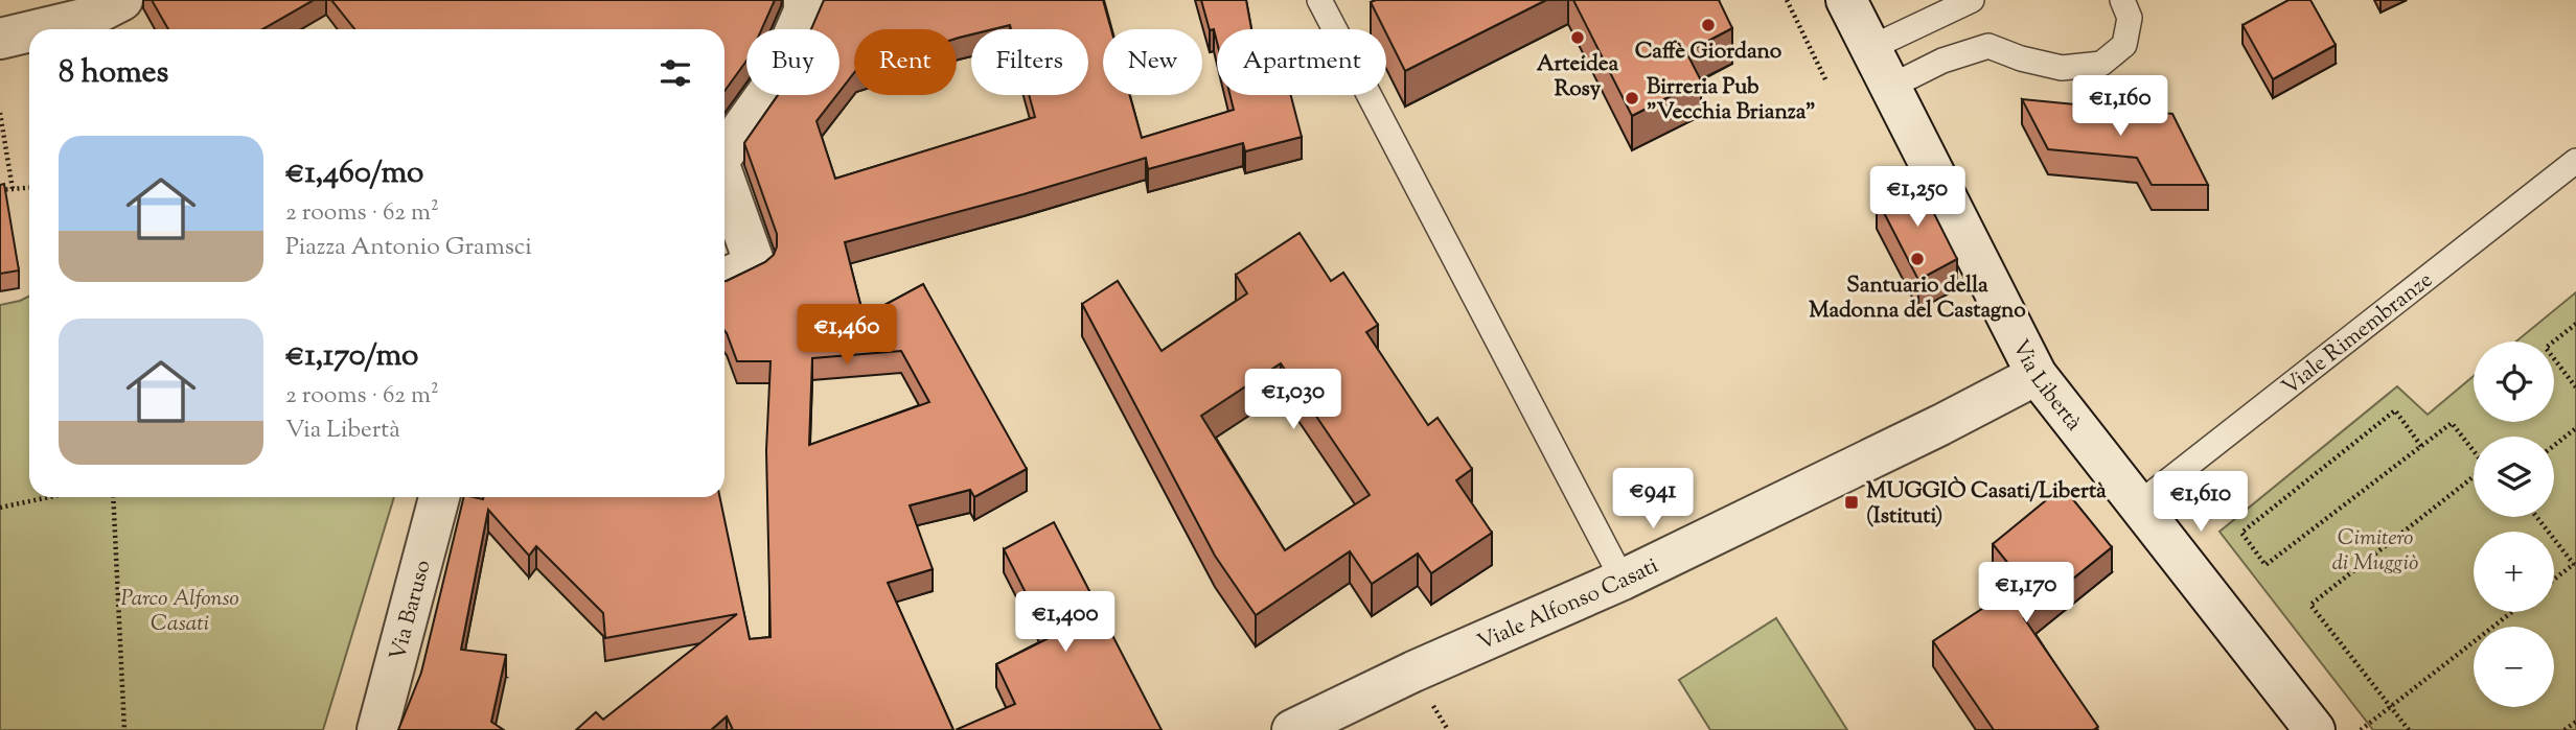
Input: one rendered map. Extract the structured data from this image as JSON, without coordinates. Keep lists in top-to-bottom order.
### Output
{
  "streets": {
    "street": ["Via Libertà", "Viale Alfonso Casati", "Via Baruso"],
    "lane": ["Viale Rimembranze"]
  },
  "crossings": [
    ["Viale Rimembranze", "Via Libertà"],
    ["Via Libertà", "Viale Alfonso Casati"]
  ],
  "parks": ["Cimitero di Muggiò", "Parco Alfonso Casati"],
  "places": {
    "other": [
      "Caffè Giordano",
      "Arteidea Rosy",
      "Birreria Pub \"Vecchia Brianza\"",
      "Santuario della Madonna del Castagno"
    ],
    "transit": ["MUGGIÒ Casati/Libertà (Istituti)"]
  },
  "page": {
    "chip": [
      "Buy",
      "Rent",
      "Filters",
      "New",
      "Apartment"
    ],
    "heading": "8 homes",
    "price": [
      "€1,160",
      "€1,250",
      "€1,460",
      "€1,030",
      "€941",
      "€1,610",
      "€1,170",
      "€1,400"
    ],
    "list": [
      {
        "name": "€1,460/mo",
        "note": "2 rooms · 62 m² · Piazza Antonio Gramsci"
      },
      {
        "name": "€1,170/mo",
        "note": "2 rooms · 62 m² · Via Libertà"
      }
    ],
    "map_buttons": ["+", "−"]
  }
}
